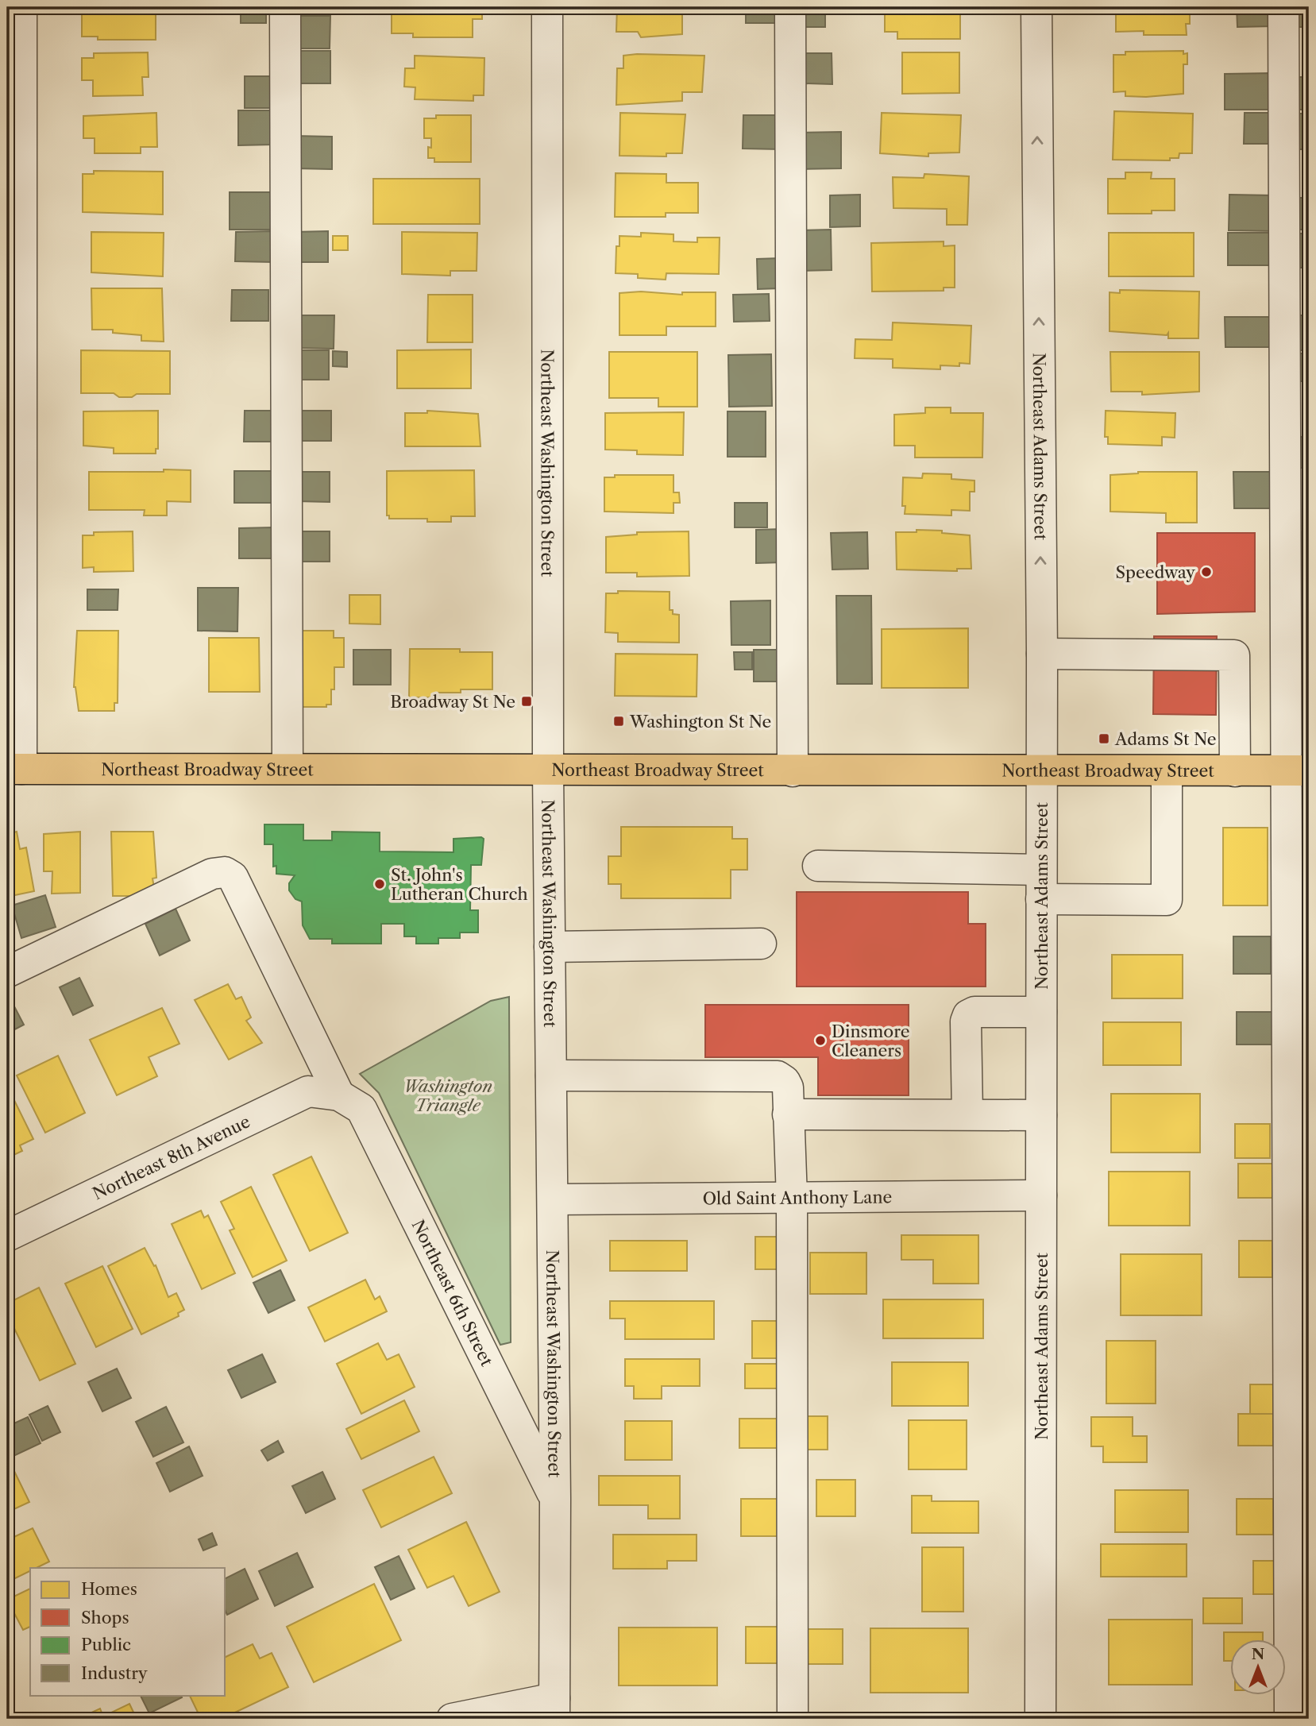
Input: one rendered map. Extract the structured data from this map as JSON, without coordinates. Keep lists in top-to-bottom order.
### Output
{
  "streets": {
    "main road": ["Northeast Broadway Street"],
    "street": [
      "Northeast Adams Street",
      "Northeast Washington Street",
      "Northeast 8th Avenue",
      "Old Saint Anthony Lane",
      "Northeast 6th Street"
    ]
  },
  "crossings": [
    ["Northeast Adams Street", "Northeast Broadway Street"],
    ["Northeast Adams Street", "Old Saint Anthony Lane"],
    ["Northeast Washington Street", "Northeast Broadway Street"],
    ["Northeast Washington Street", "Old Saint Anthony Lane"],
    ["Northeast Washington Street", "Northeast 6th Street"],
    ["Northeast 8th Avenue", "Northeast 6th Street"]
  ],
  "parks": ["Washington Triangle"],
  "places": {
    "other": ["Speedway", "St. John's Lutheran Church", "Dinsmore Cleaners"],
    "transit": ["Broadway St Ne", "Washington St Ne", "Adams St Ne"]
  },
  "legend": [
    "Homes",
    "Shops",
    "Public",
    "Industry"
  ],
  "north": "top"
}
